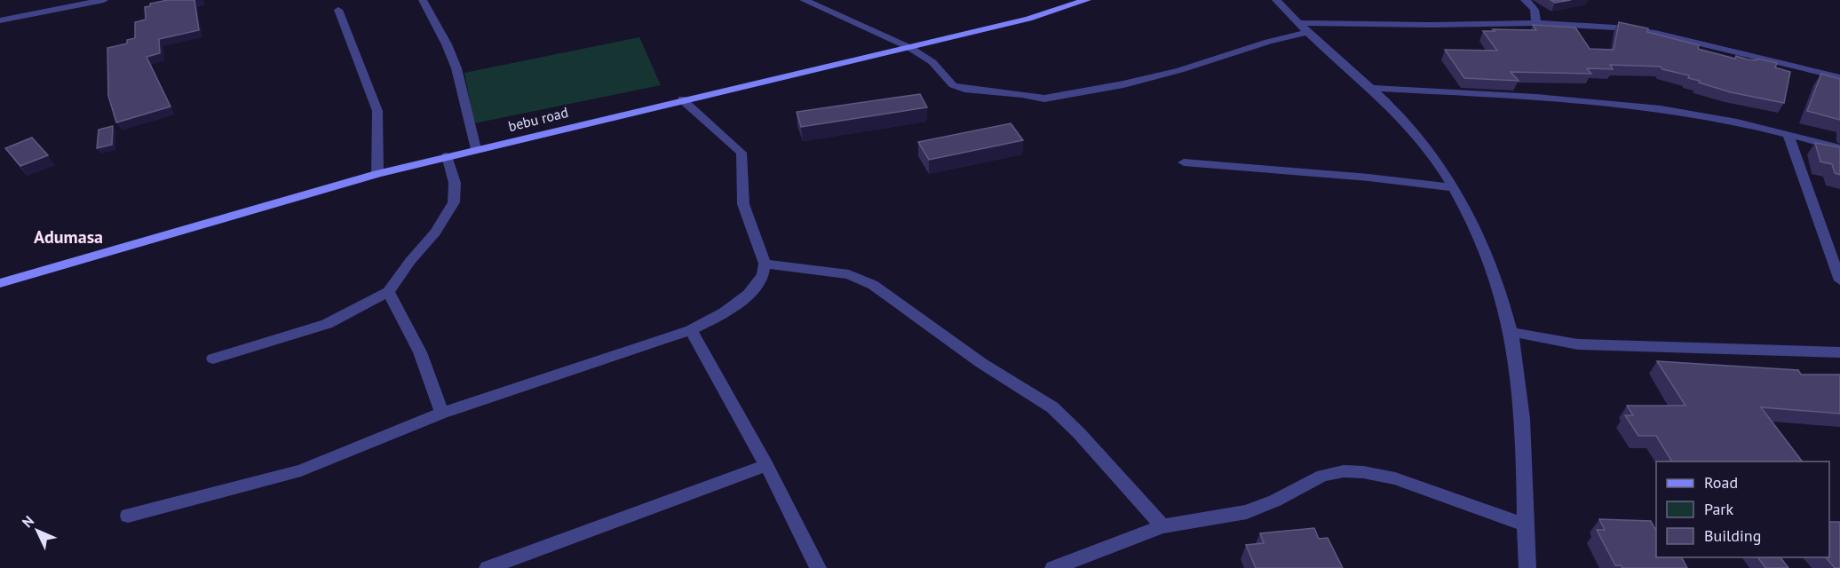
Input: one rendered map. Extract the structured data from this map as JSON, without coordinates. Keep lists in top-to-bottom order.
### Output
{
  "streets": {
    "street": ["bebu road"]
  },
  "districts": ["Adumasa"],
  "legend": ["Road", "Park", "Building"],
  "north": "top left"
}
